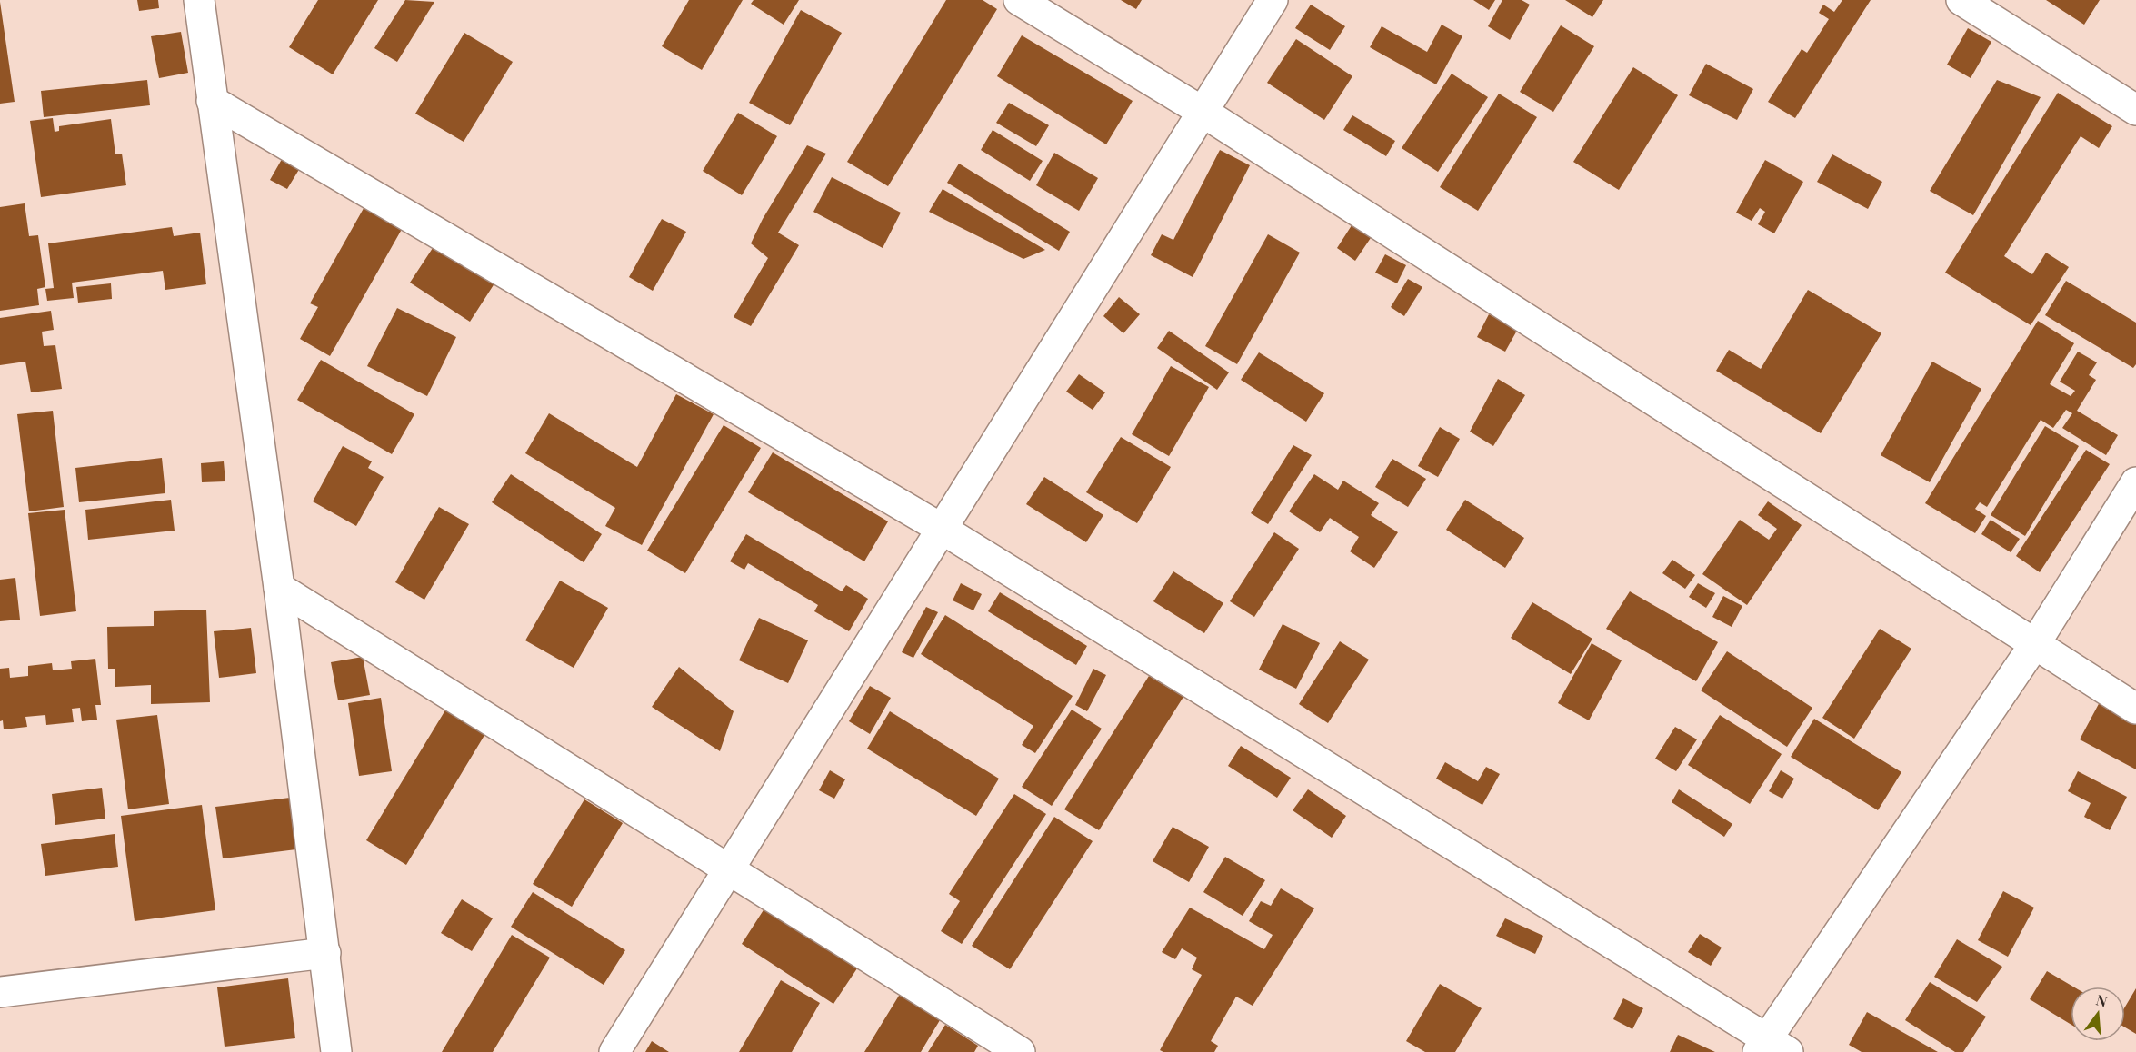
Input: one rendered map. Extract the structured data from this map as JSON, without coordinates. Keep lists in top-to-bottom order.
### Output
{
  "north": "top"
}
